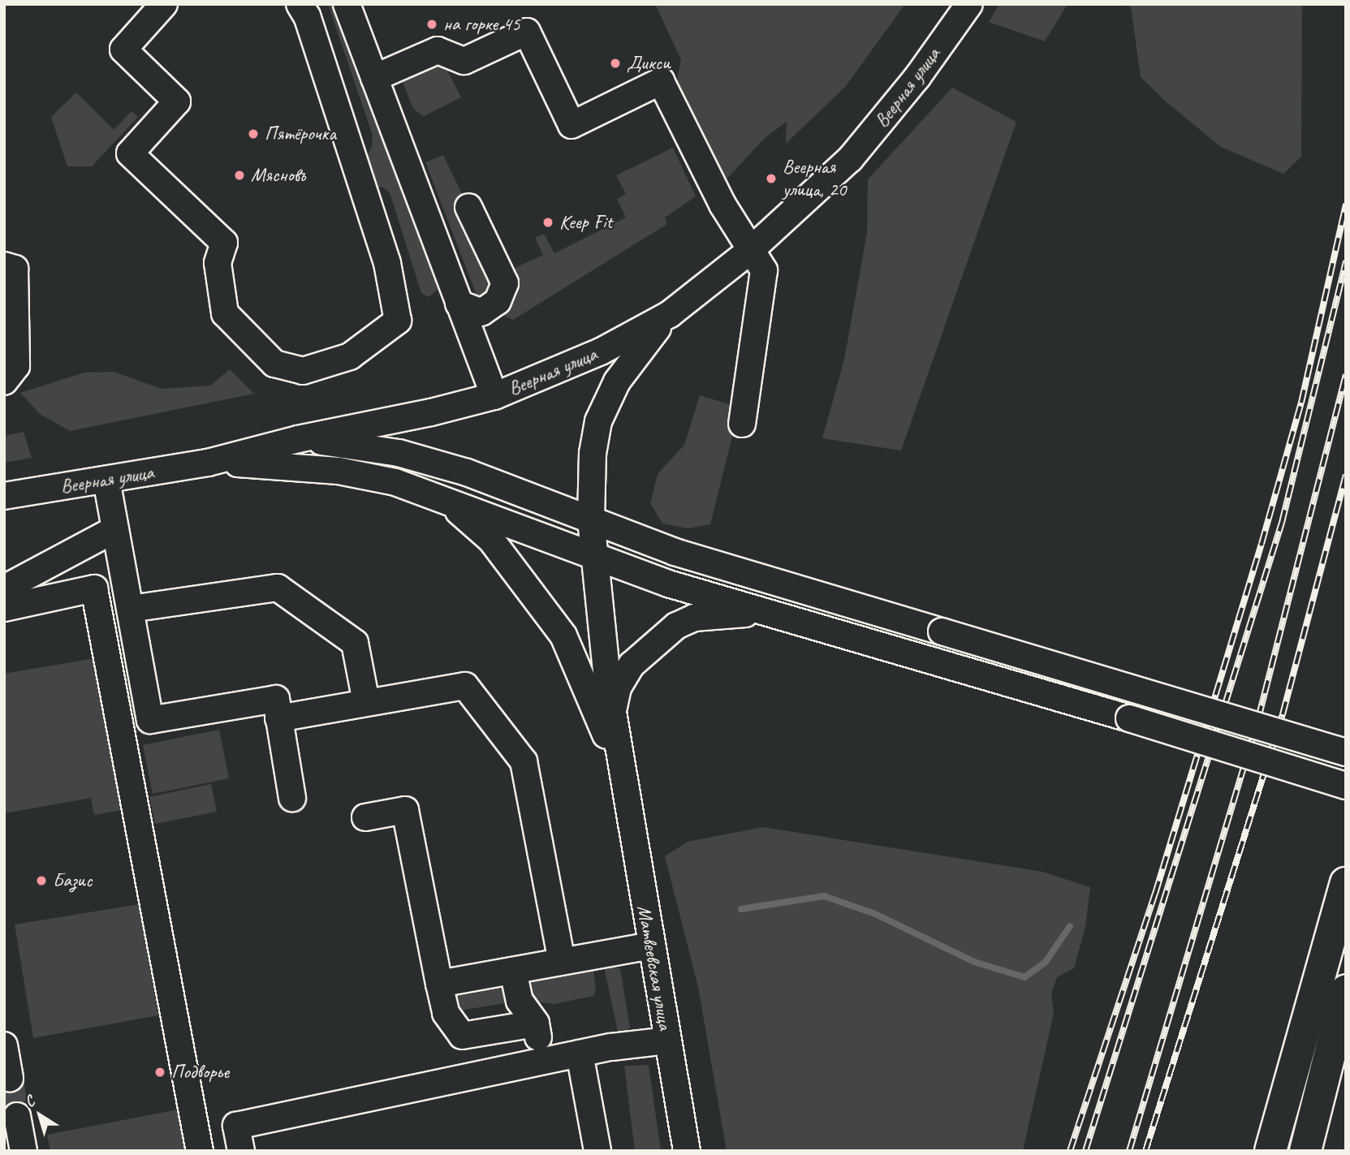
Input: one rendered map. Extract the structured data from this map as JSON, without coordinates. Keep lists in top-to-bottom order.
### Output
{
  "streets": {
    "street": ["Веерная улица", "Матвеевская улица"]
  },
  "places": [
    "на горке 45",
    "Дикси",
    "Пятёрочка",
    "Мясновъ",
    "Веерная улица, 20",
    "Keep Fit",
    "Базис",
    "Подворье"
  ],
  "north": "top left"
}
